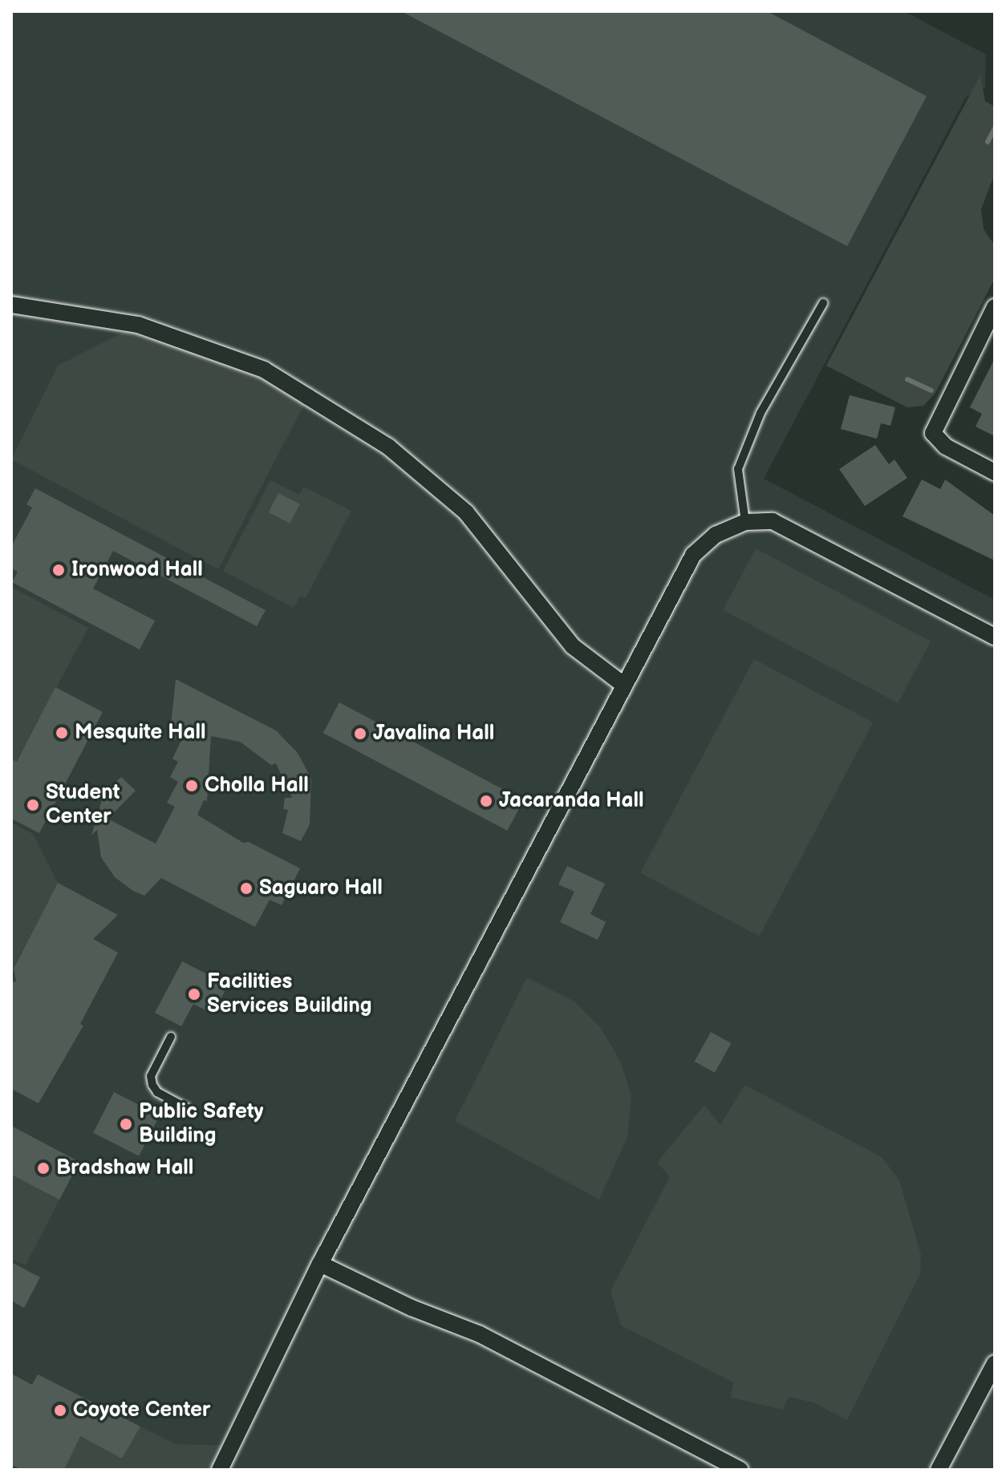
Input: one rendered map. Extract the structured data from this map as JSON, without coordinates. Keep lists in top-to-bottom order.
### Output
{
  "places": [
    "Ironwood Hall",
    "Mesquite Hall",
    "Javalina Hall",
    "Cholla Hall",
    "Jacaranda Hall",
    "Student Center",
    "Saguaro Hall",
    "Facilities Services Building",
    "Public Safety Building",
    "Bradshaw Hall",
    "Coyote Center"
  ]
}
